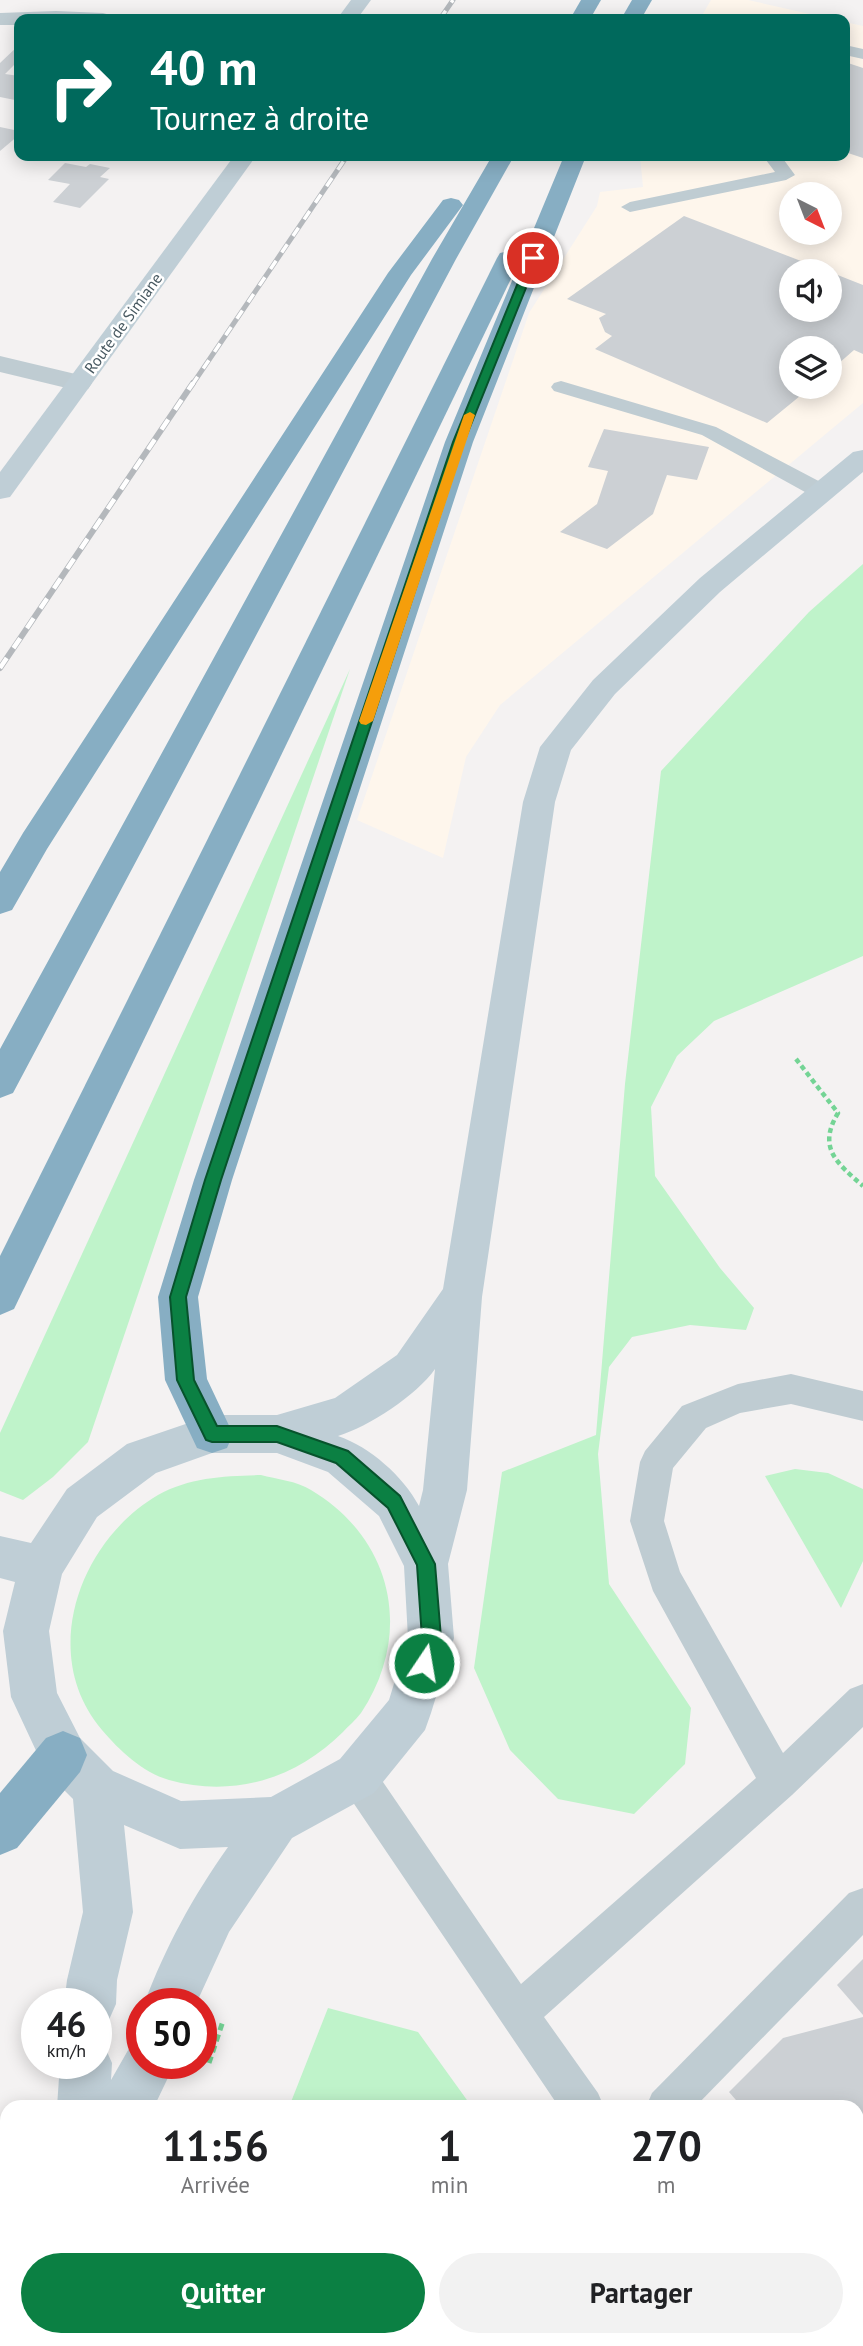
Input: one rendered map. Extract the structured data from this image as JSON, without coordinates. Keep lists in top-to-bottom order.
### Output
{
  "streets": {
    "main road": ["Route de Simiane"]
  },
  "north": "bottom right",
  "page": {
    "turn": ["40 m", "Tournez à droite"],
    "speed": "46 km/h",
    "limit": "50",
    "eta": [
      "11:56",
      "Arrivée",
      "1",
      "min",
      "270",
      "m"
    ],
    "buttons": ["Quitter", "Partager"]
  }
}
